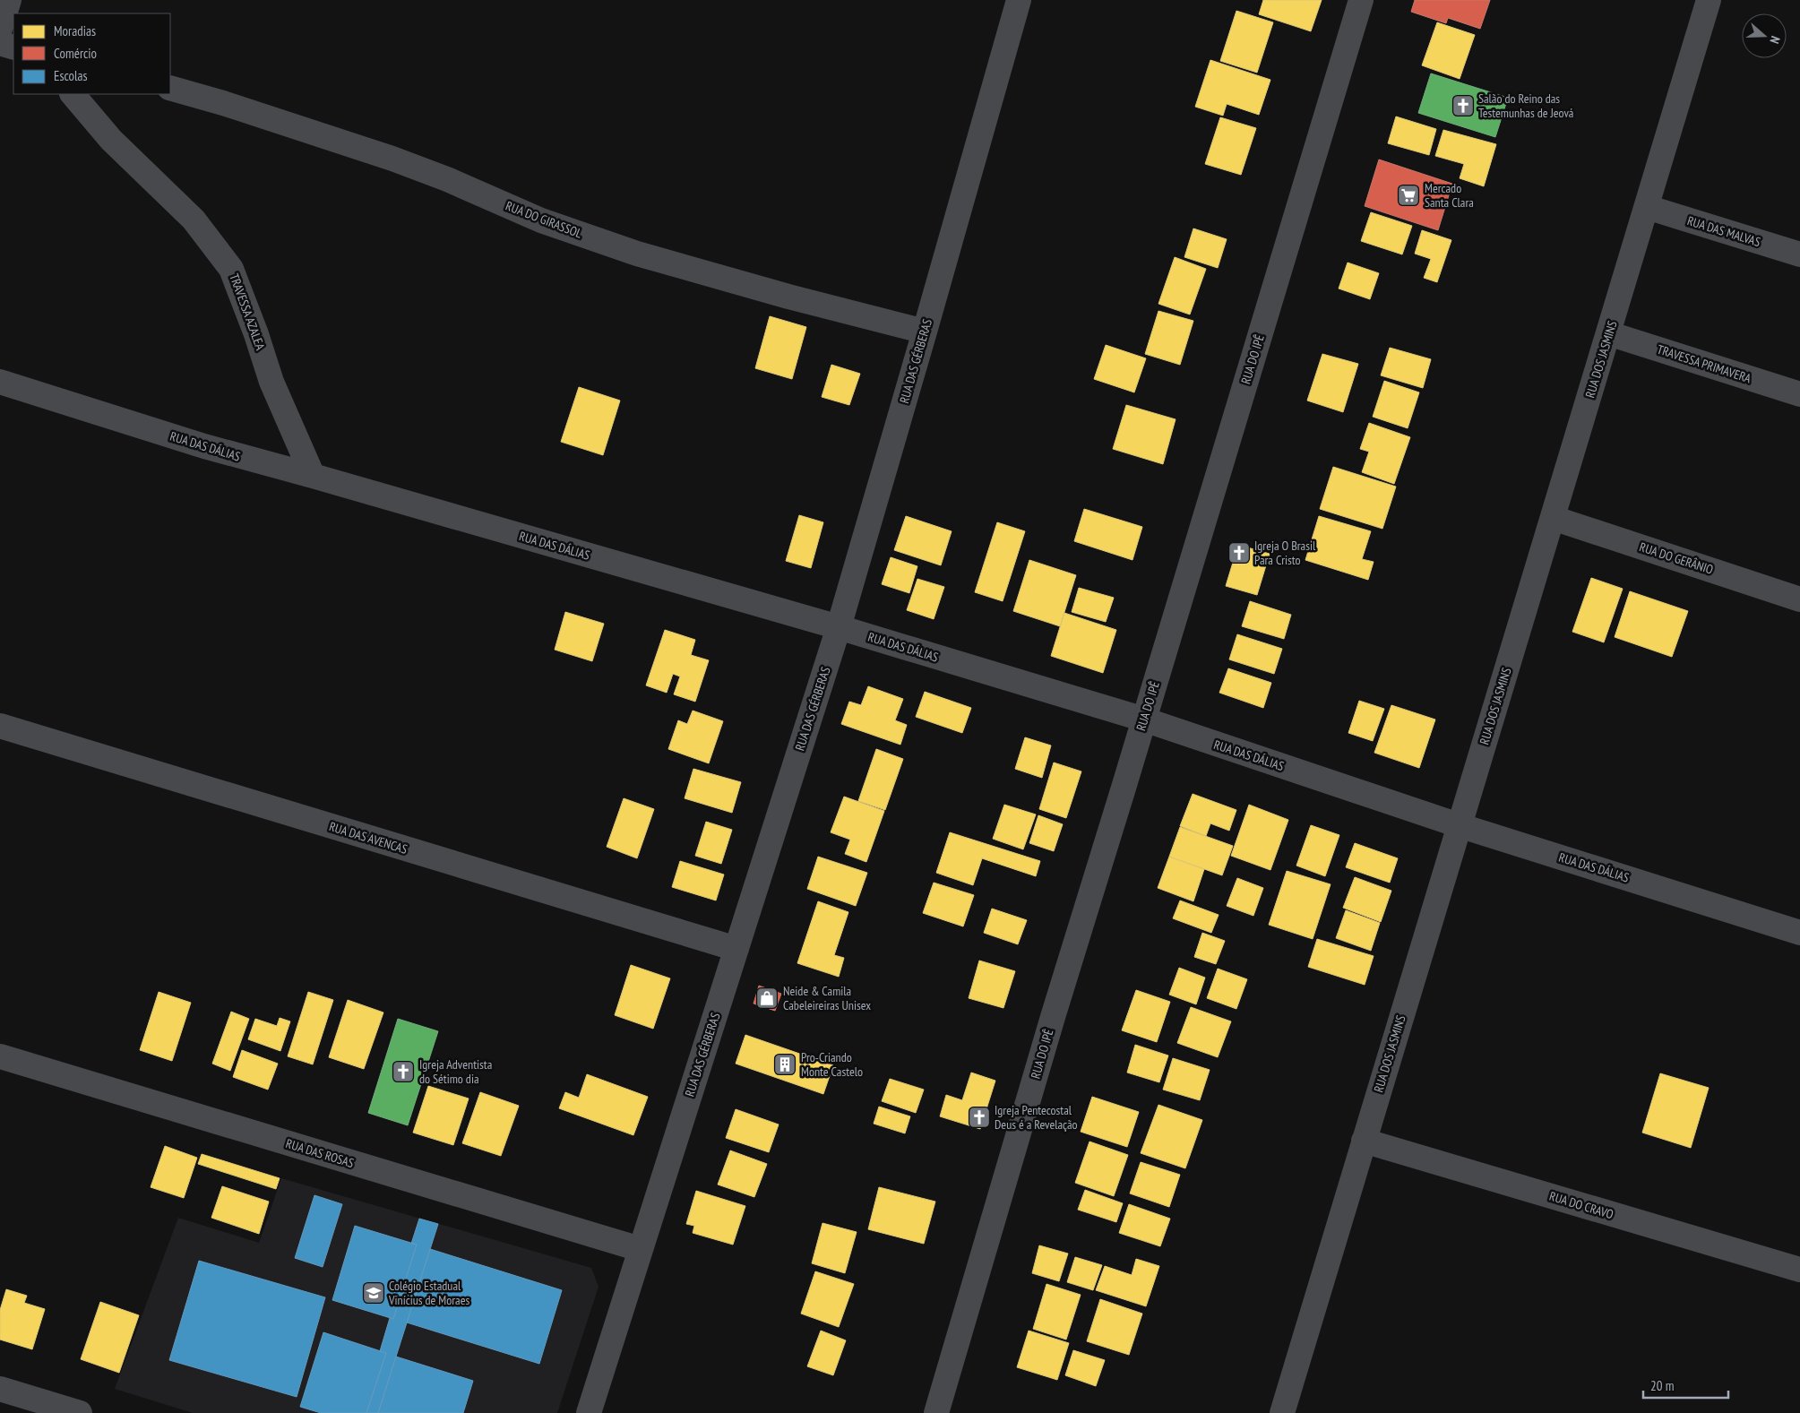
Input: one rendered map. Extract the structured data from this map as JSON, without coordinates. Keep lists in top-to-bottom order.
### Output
{
  "streets": {
    "street": [
      "RUA DO GIRASSOL",
      "RUA DAS MALVAS",
      "TRAVESSA AZALEA",
      "RUA DO IPÊ",
      "RUA DOS JASMINS",
      "RUA DAS GÉRBERAS",
      "TRAVESSA PRIMAVERA",
      "RUA DAS DÁLIAS",
      "RUA DO GERÂNIO",
      "RUA DAS AVENCAS",
      "RUA DAS ROSAS",
      "RUA DO CRAVO"
    ]
  },
  "crossings": [
    ["RUA DO GIRASSOL", "RUA DAS GÉRBERAS"],
    ["RUA DAS MALVAS", "RUA DOS JASMINS"],
    ["TRAVESSA AZALEA", "RUA DAS DÁLIAS"],
    ["RUA DO IPÊ", "RUA DAS DÁLIAS"],
    ["RUA DOS JASMINS", "TRAVESSA PRIMAVERA"],
    ["RUA DOS JASMINS", "RUA DAS DÁLIAS"],
    ["RUA DOS JASMINS", "RUA DO GERÂNIO"],
    ["RUA DOS JASMINS", "RUA DO CRAVO"],
    ["RUA DAS GÉRBERAS", "RUA DAS DÁLIAS"],
    ["RUA DAS GÉRBERAS", "RUA DAS AVENCAS"],
    ["RUA DAS GÉRBERAS", "RUA DAS ROSAS"]
  ],
  "places": {
    "church": [
      "Salão do Reino das Testemunhas de Jeová",
      "Igreja O Brasil Para Cristo",
      "Igreja Adventista do Sétimo dia",
      "Igreja Pentecostal Deus é a Revelação"
    ],
    "supermarket": ["Mercado Santa Clara"],
    "shop": ["Neide & Camila Cabeleireiras Unisex"],
    "building": ["Pro-Criando Monte Castelo"],
    "school or university": ["Colégio Estadual Vinícius de Moraes"]
  },
  "legend": ["Moradias", "Comércio", "Escolas"],
  "scale_bar": "20 m",
  "north": "right"
}
